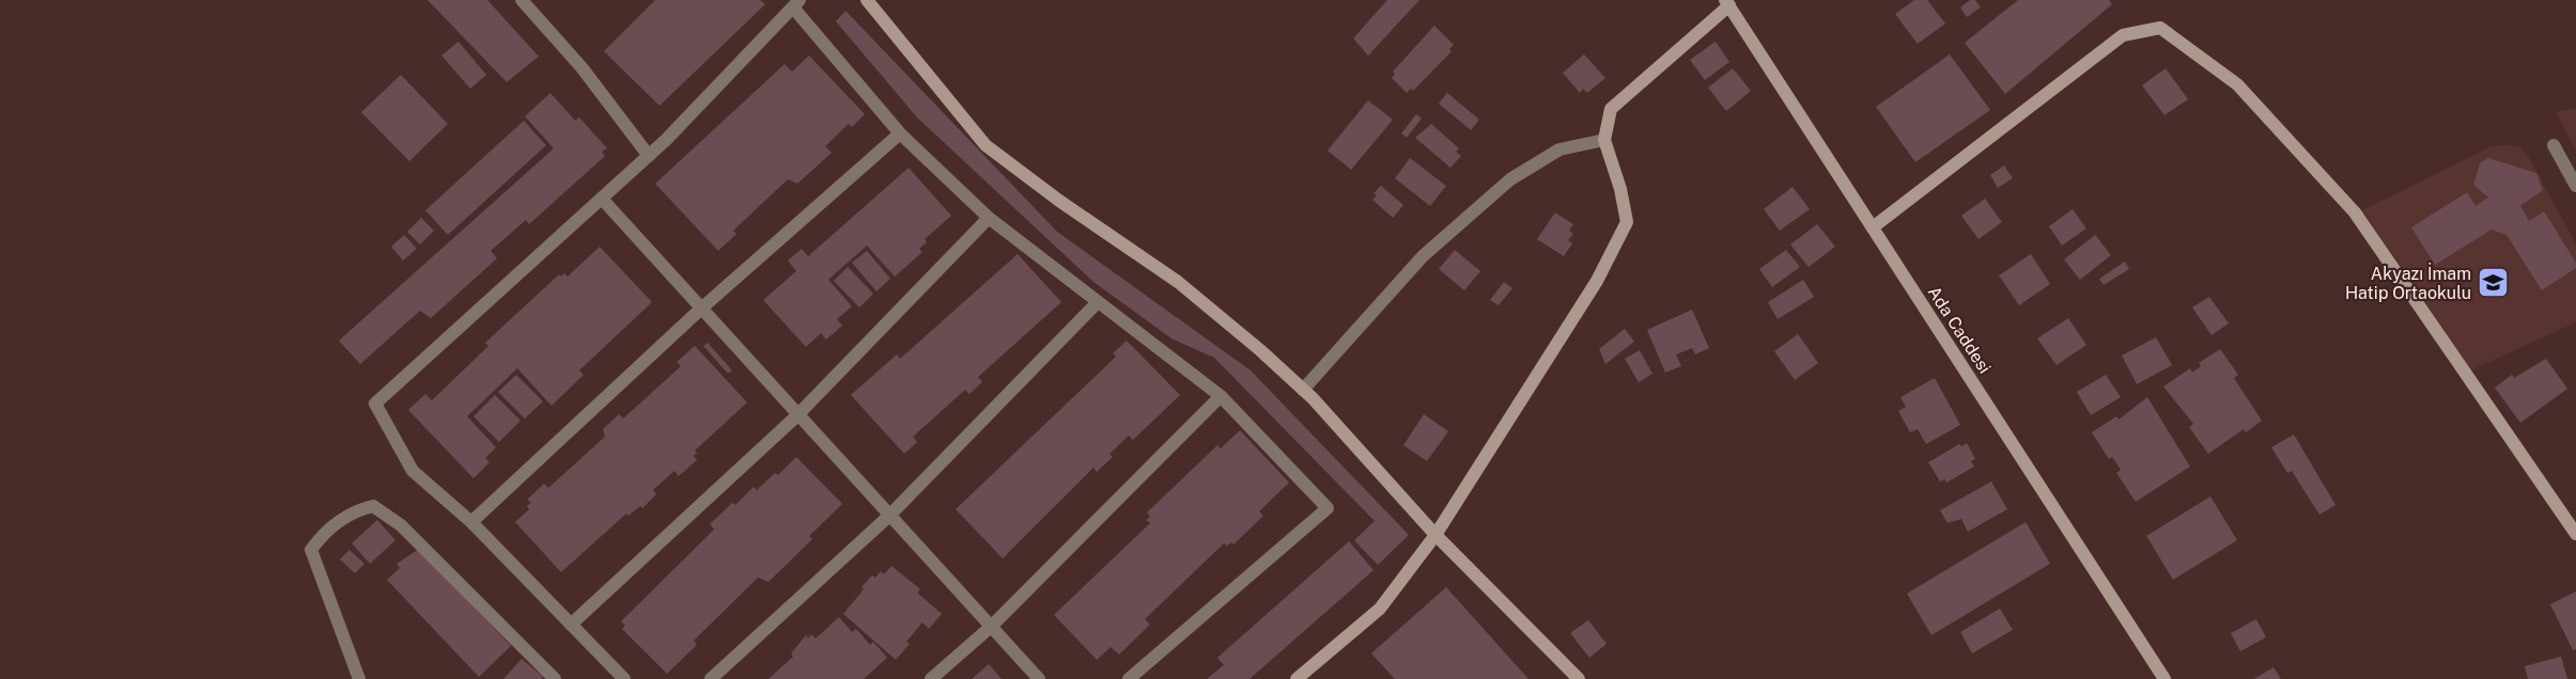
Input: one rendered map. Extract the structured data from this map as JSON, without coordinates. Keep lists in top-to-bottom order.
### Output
{
  "streets": {
    "main road": ["Ada Caddesi"]
  },
  "places": {
    "school or university": ["Akyazı İmam Hatip Ortaokulu"]
  }
}
